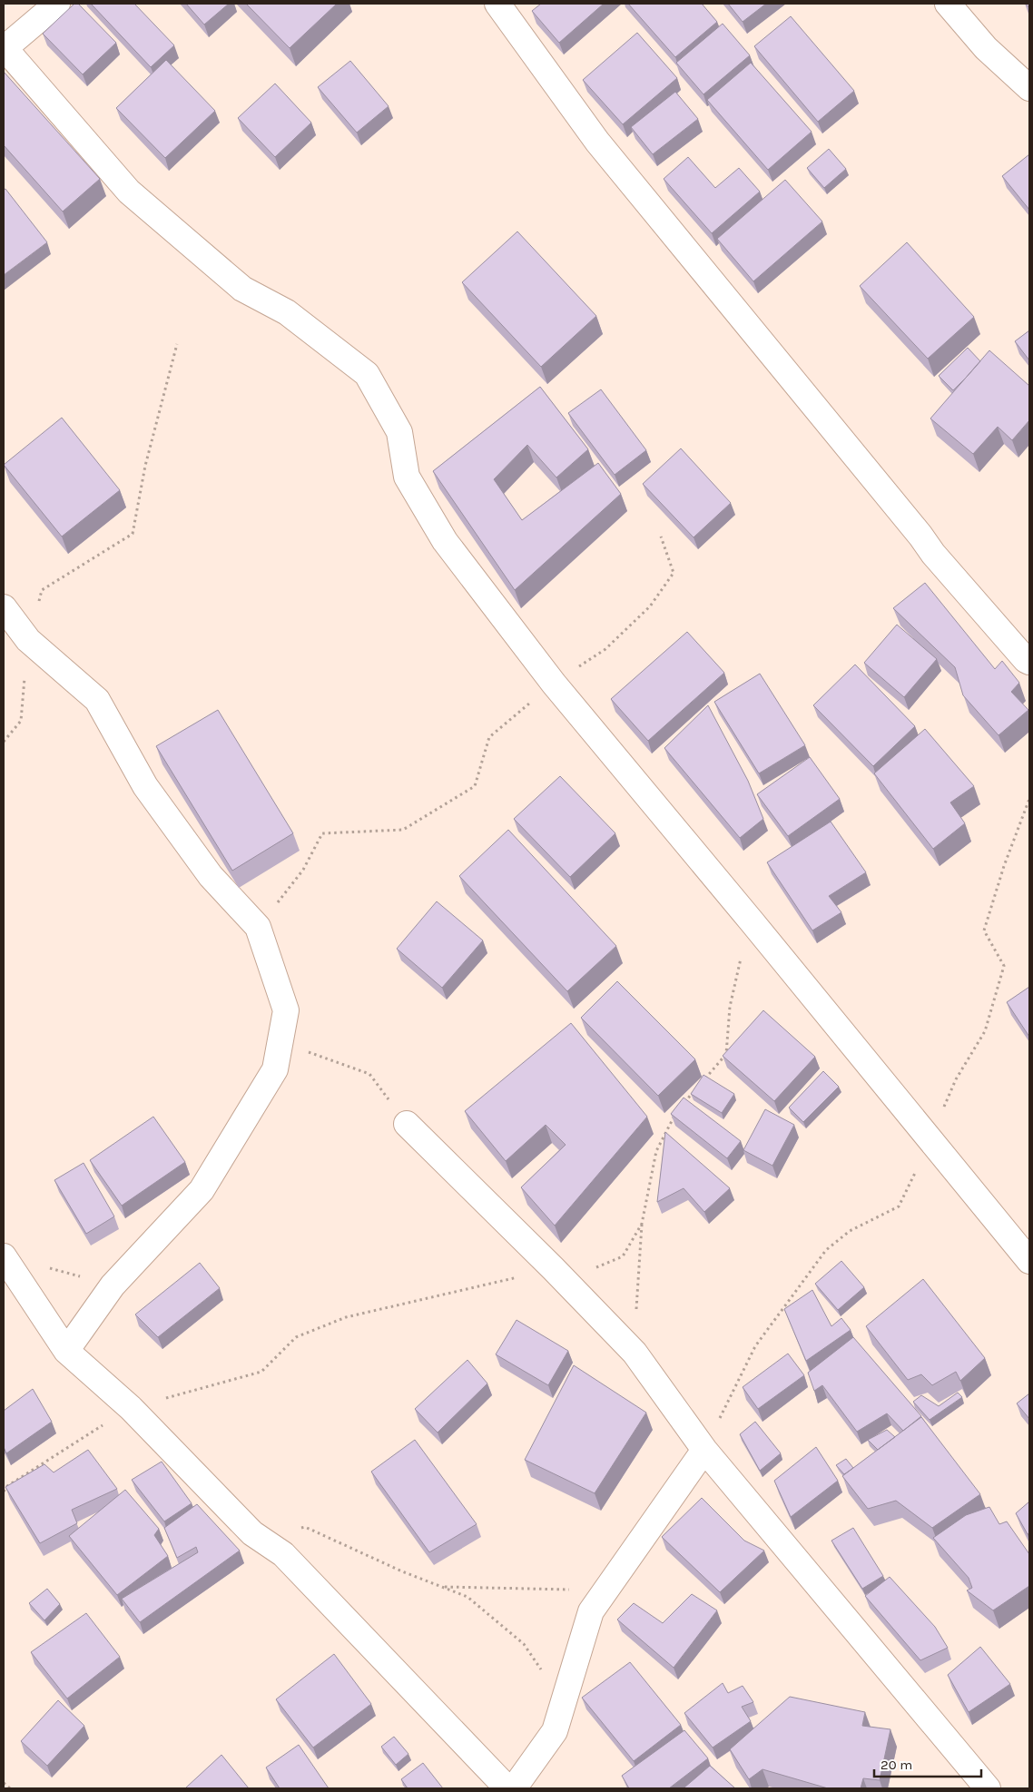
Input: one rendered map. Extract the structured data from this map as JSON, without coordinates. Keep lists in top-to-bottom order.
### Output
{
  "scale_bar": "20 m"
}
